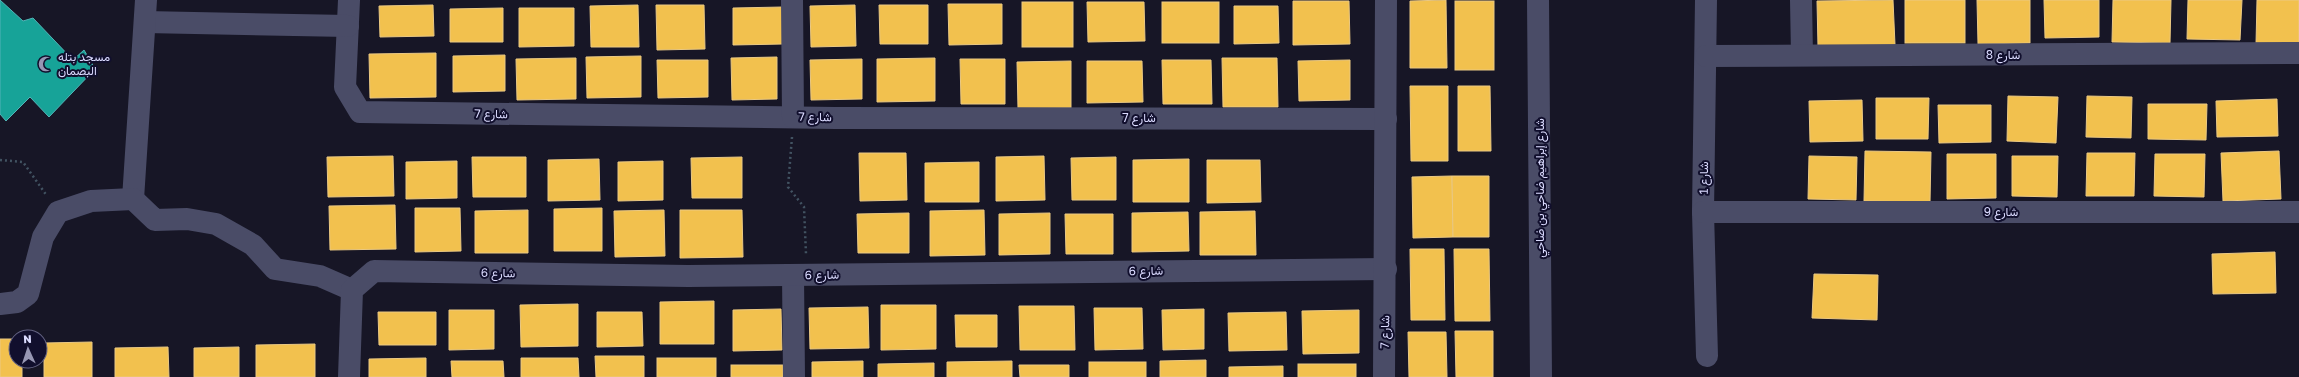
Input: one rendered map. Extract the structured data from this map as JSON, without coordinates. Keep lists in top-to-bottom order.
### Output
{
  "streets": {
    "street": [
      "شارع 8",
      "شارع 7",
      "شارع 1",
      "شارع إبراهيم ضاحي بن ضاحي",
      "شارع 9",
      "شارع 6"
    ]
  },
  "crossings": [
    ["شارع 8", "شارع 1"],
    ["شارع 7", "شارع 6"],
    ["شارع 1", "شارع 9"]
  ],
  "places": {
    "mosque": ["مسجد بتله البصمان"]
  },
  "north": "top"
}
